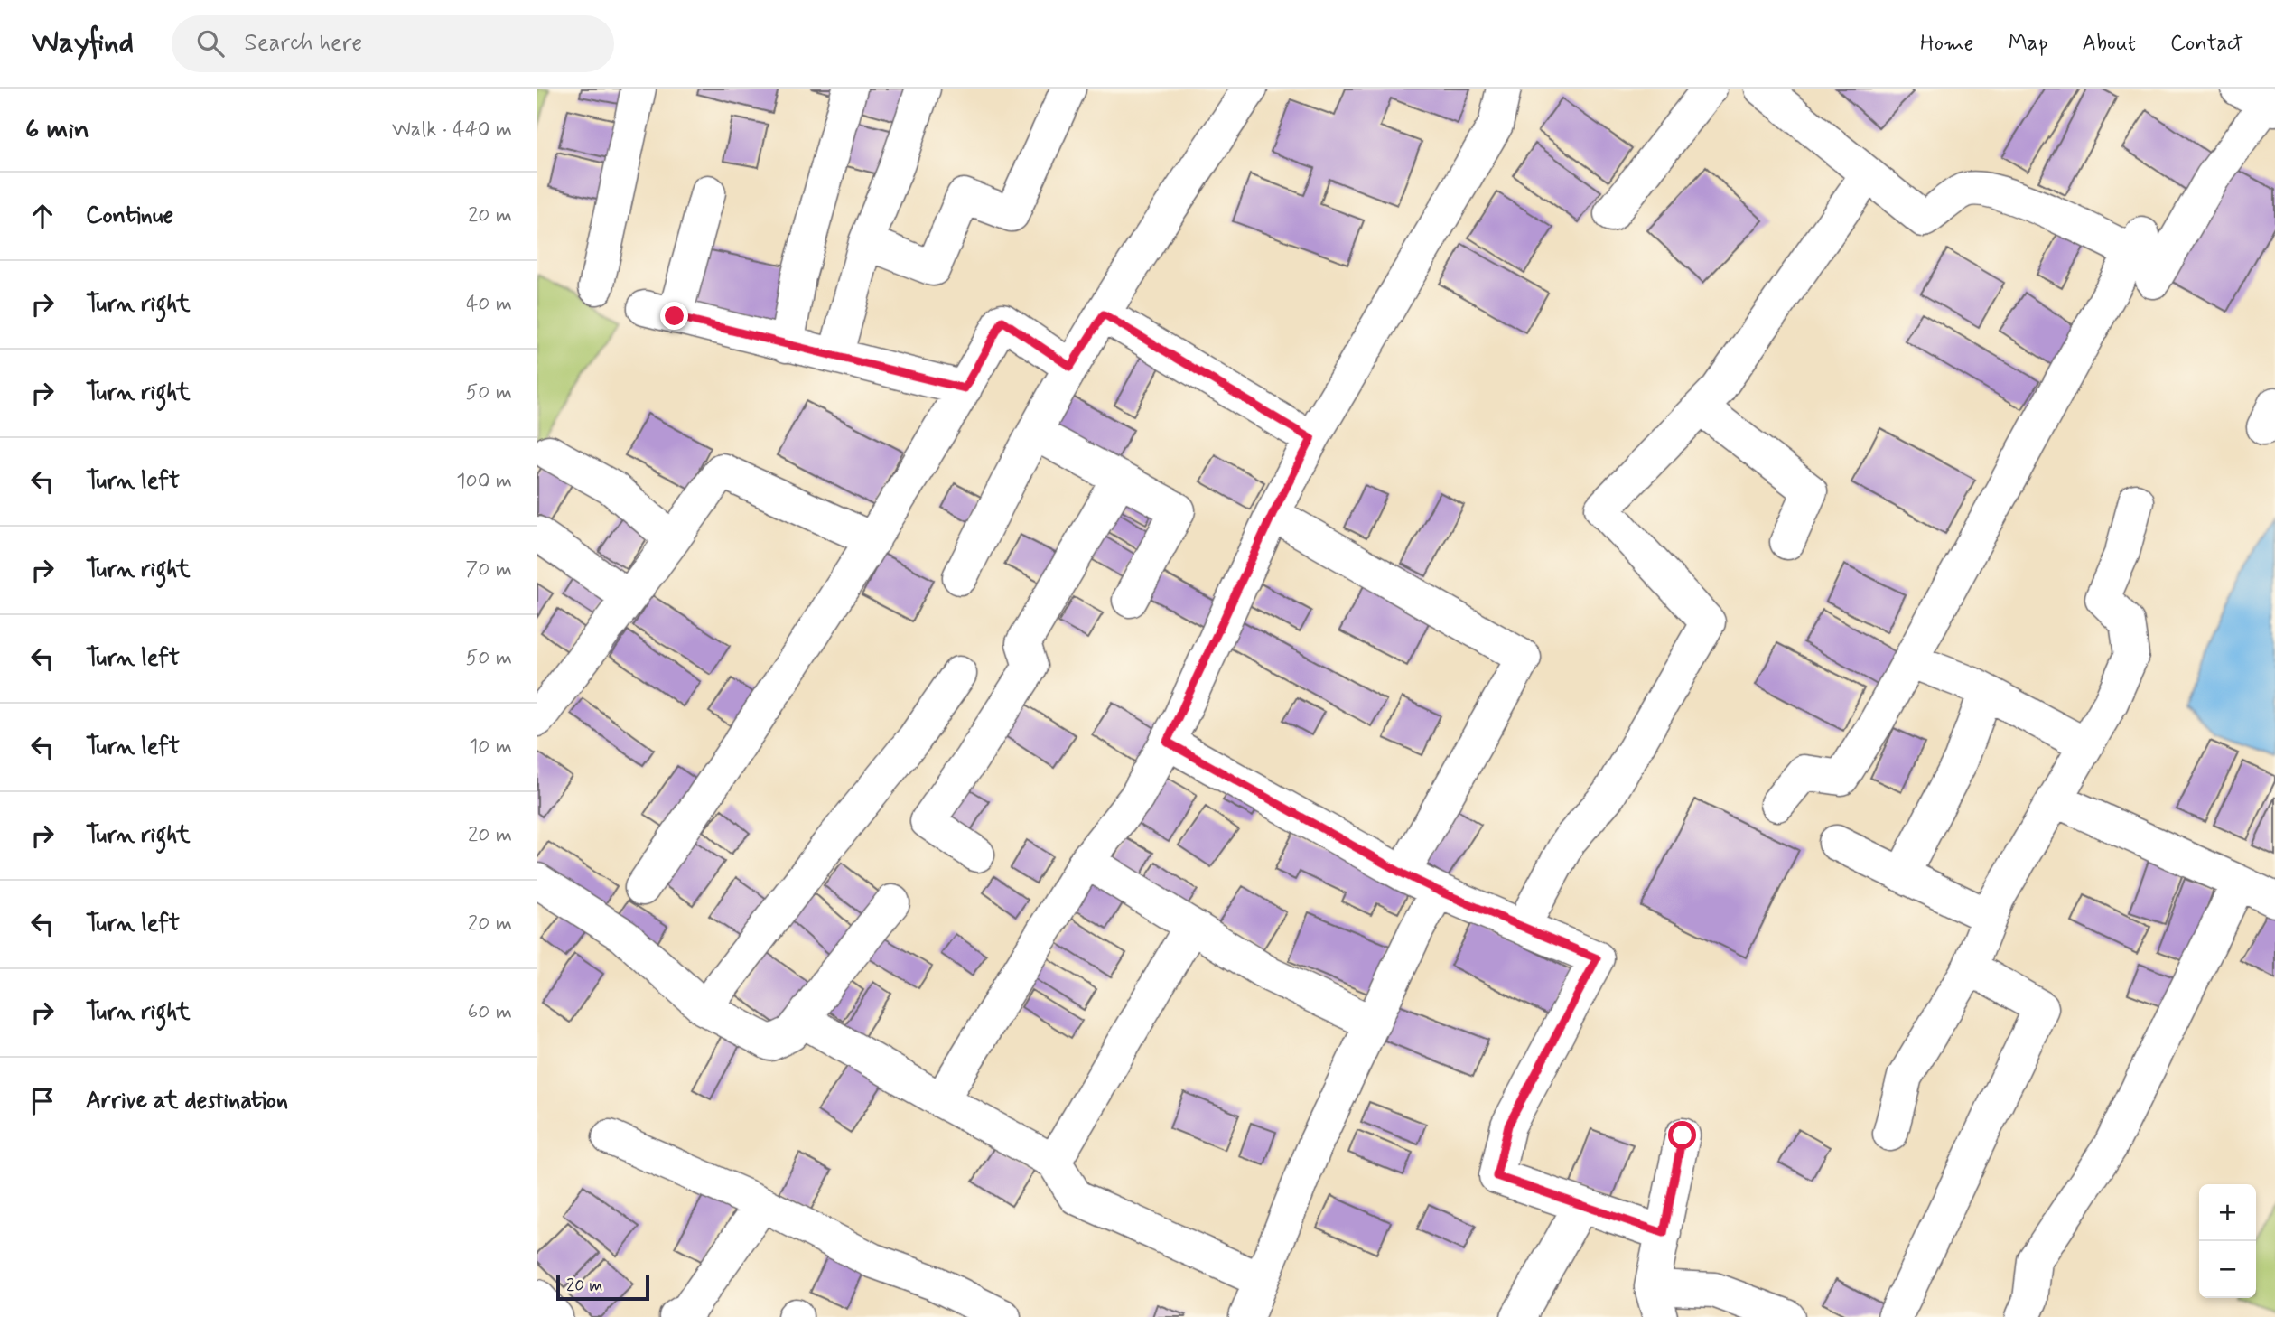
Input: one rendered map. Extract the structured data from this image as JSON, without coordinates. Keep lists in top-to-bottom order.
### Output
{
  "scale_bar": "20 m",
  "page": {
    "header": "Wayfind",
    "search": "Search here",
    "nav": [
      "Home",
      "Map",
      "About",
      "Contact"
    ],
    "heading": ["6 min", "Walk · 440 m"],
    "list": [
      ["Continue", "20 m"],
      ["Turn right", "40 m"],
      ["Turn right", "50 m"],
      ["Turn left", "100 m"],
      ["Turn right", "70 m"],
      ["Turn left", "50 m"],
      ["Turn left", "10 m"],
      ["Turn right", "20 m"],
      ["Turn left", "20 m"],
      ["Turn right", "60 m"],
      "Arrive at destination"
    ],
    "map_buttons": ["+", "−"],
    "scale": "20 m"
  }
}
